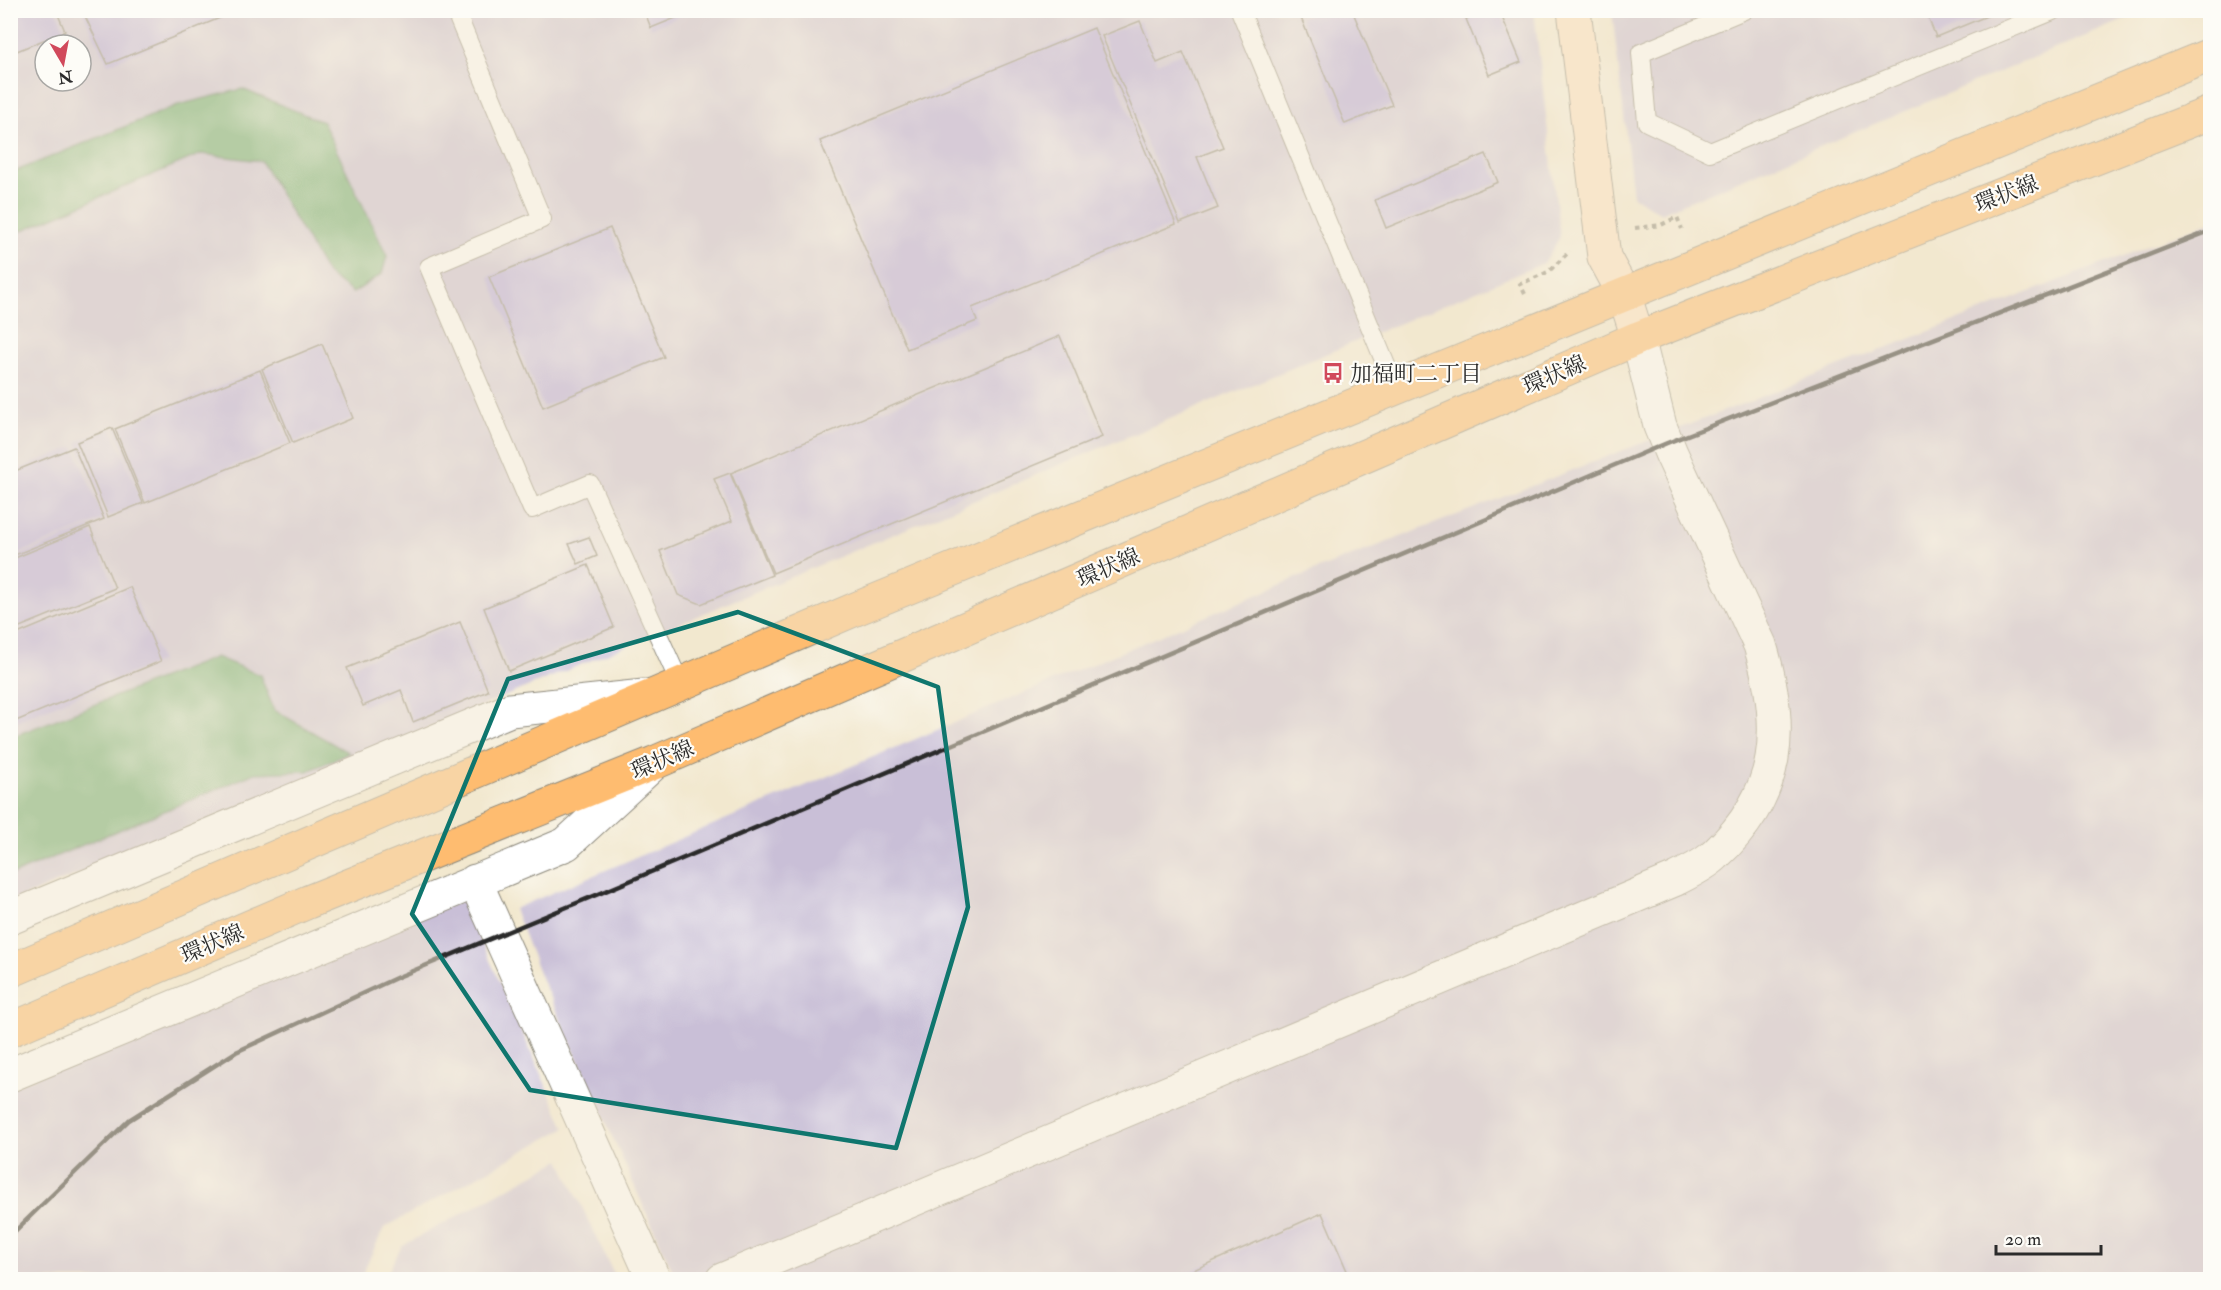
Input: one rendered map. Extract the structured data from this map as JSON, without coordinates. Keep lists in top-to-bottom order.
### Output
{
  "streets": {
    "main road": ["環状線"]
  },
  "places": {
    "bus stop": ["加福町二丁目"]
  },
  "scale_bar": "20 m",
  "north": "bottom"
}
